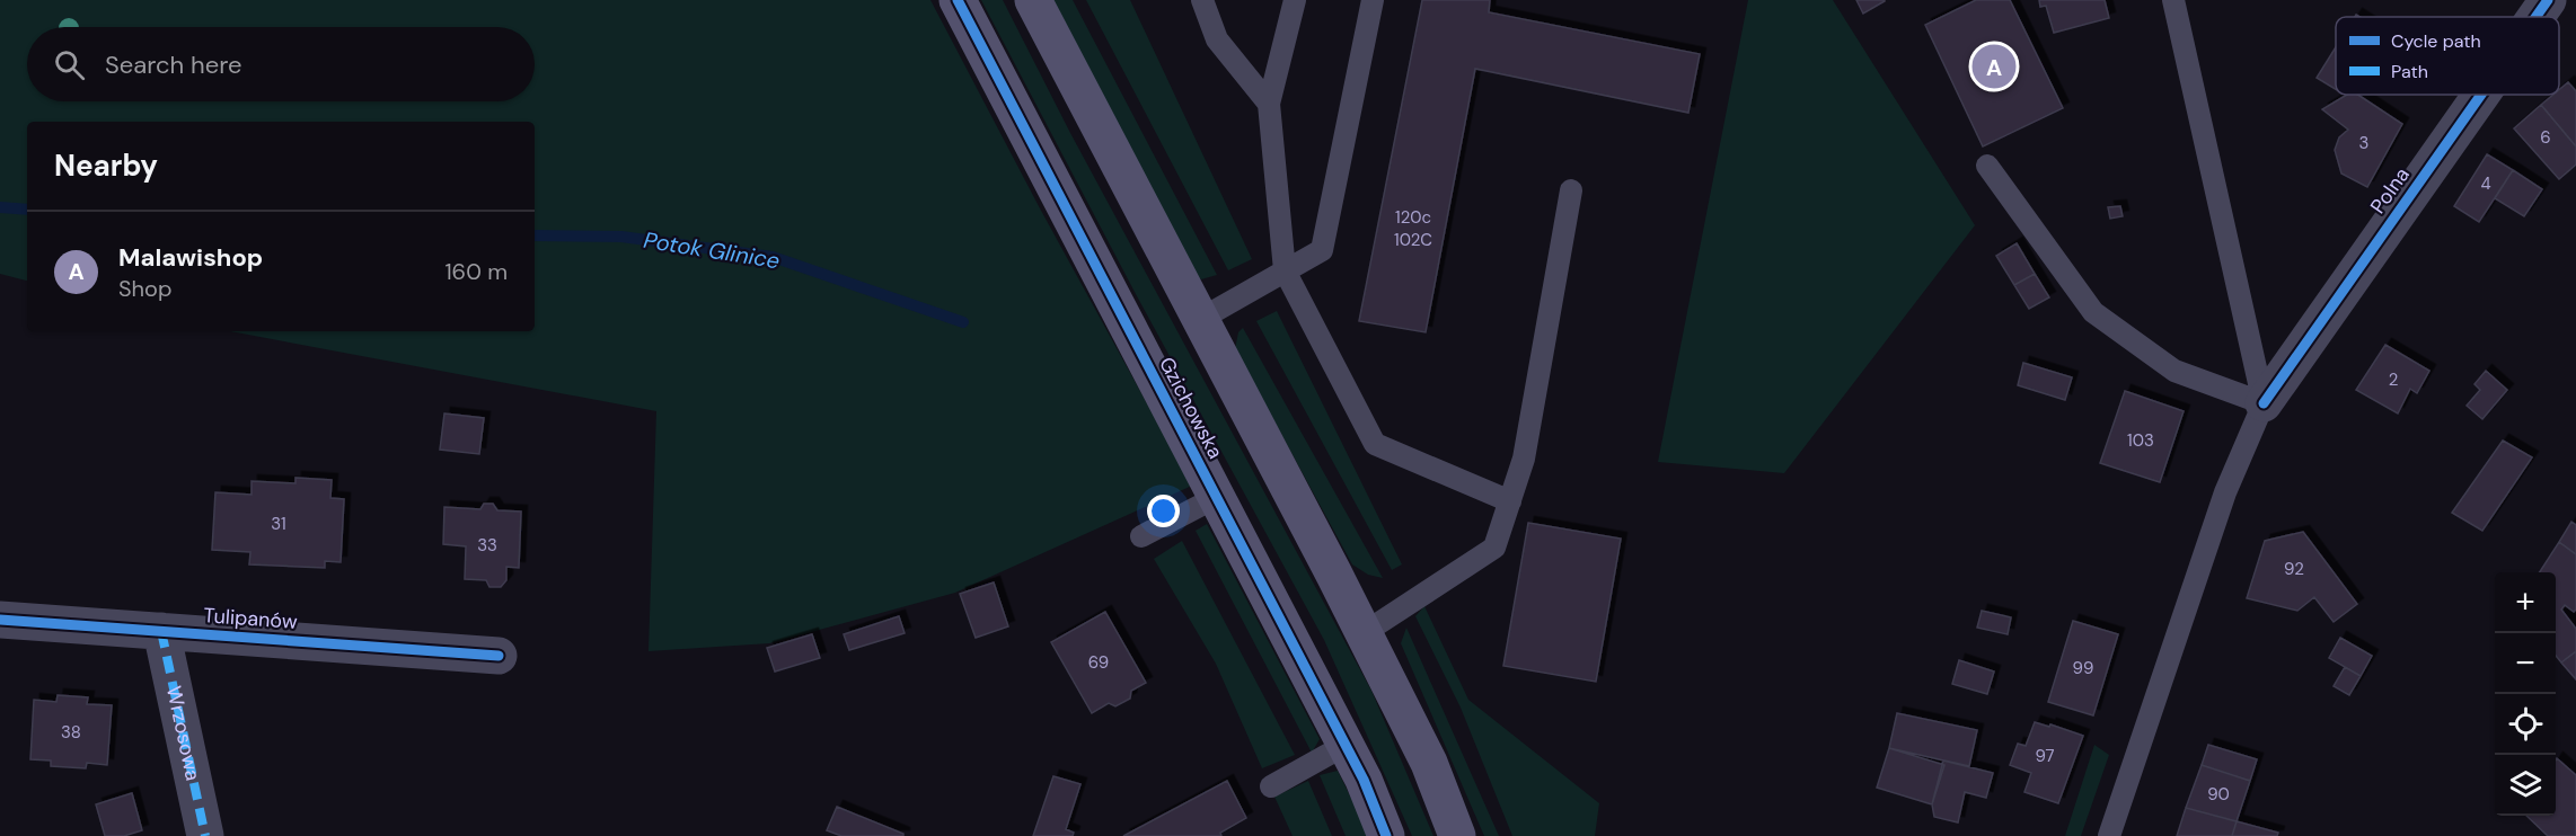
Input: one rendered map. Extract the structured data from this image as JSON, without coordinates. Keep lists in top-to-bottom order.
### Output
{
  "streets": {
    "street": [
      "Polna",
      "Gzichowska",
      "Tulipanów",
      "Wrzosowa"
    ]
  },
  "crossings": [
    ["Tulipanów", "Wrzosowa"]
  ],
  "water": ["Potok Glinice"],
  "house_numbers": [
    "6",
    "3",
    "4",
    "120c",
    "102C",
    "2",
    "103",
    "31",
    "33",
    "92",
    "69",
    "99",
    "38",
    "97",
    "90"
  ],
  "legend": ["Cycle path", "Path"],
  "page": {
    "search": "Search here",
    "pins": "A",
    "heading": "Nearby",
    "list": [
      {
        "mark": "A",
        "name": "Malawishop",
        "note": "Shop",
        "value": "160 m"
      }
    ],
    "map_buttons": ["+", "−"]
  }
}
